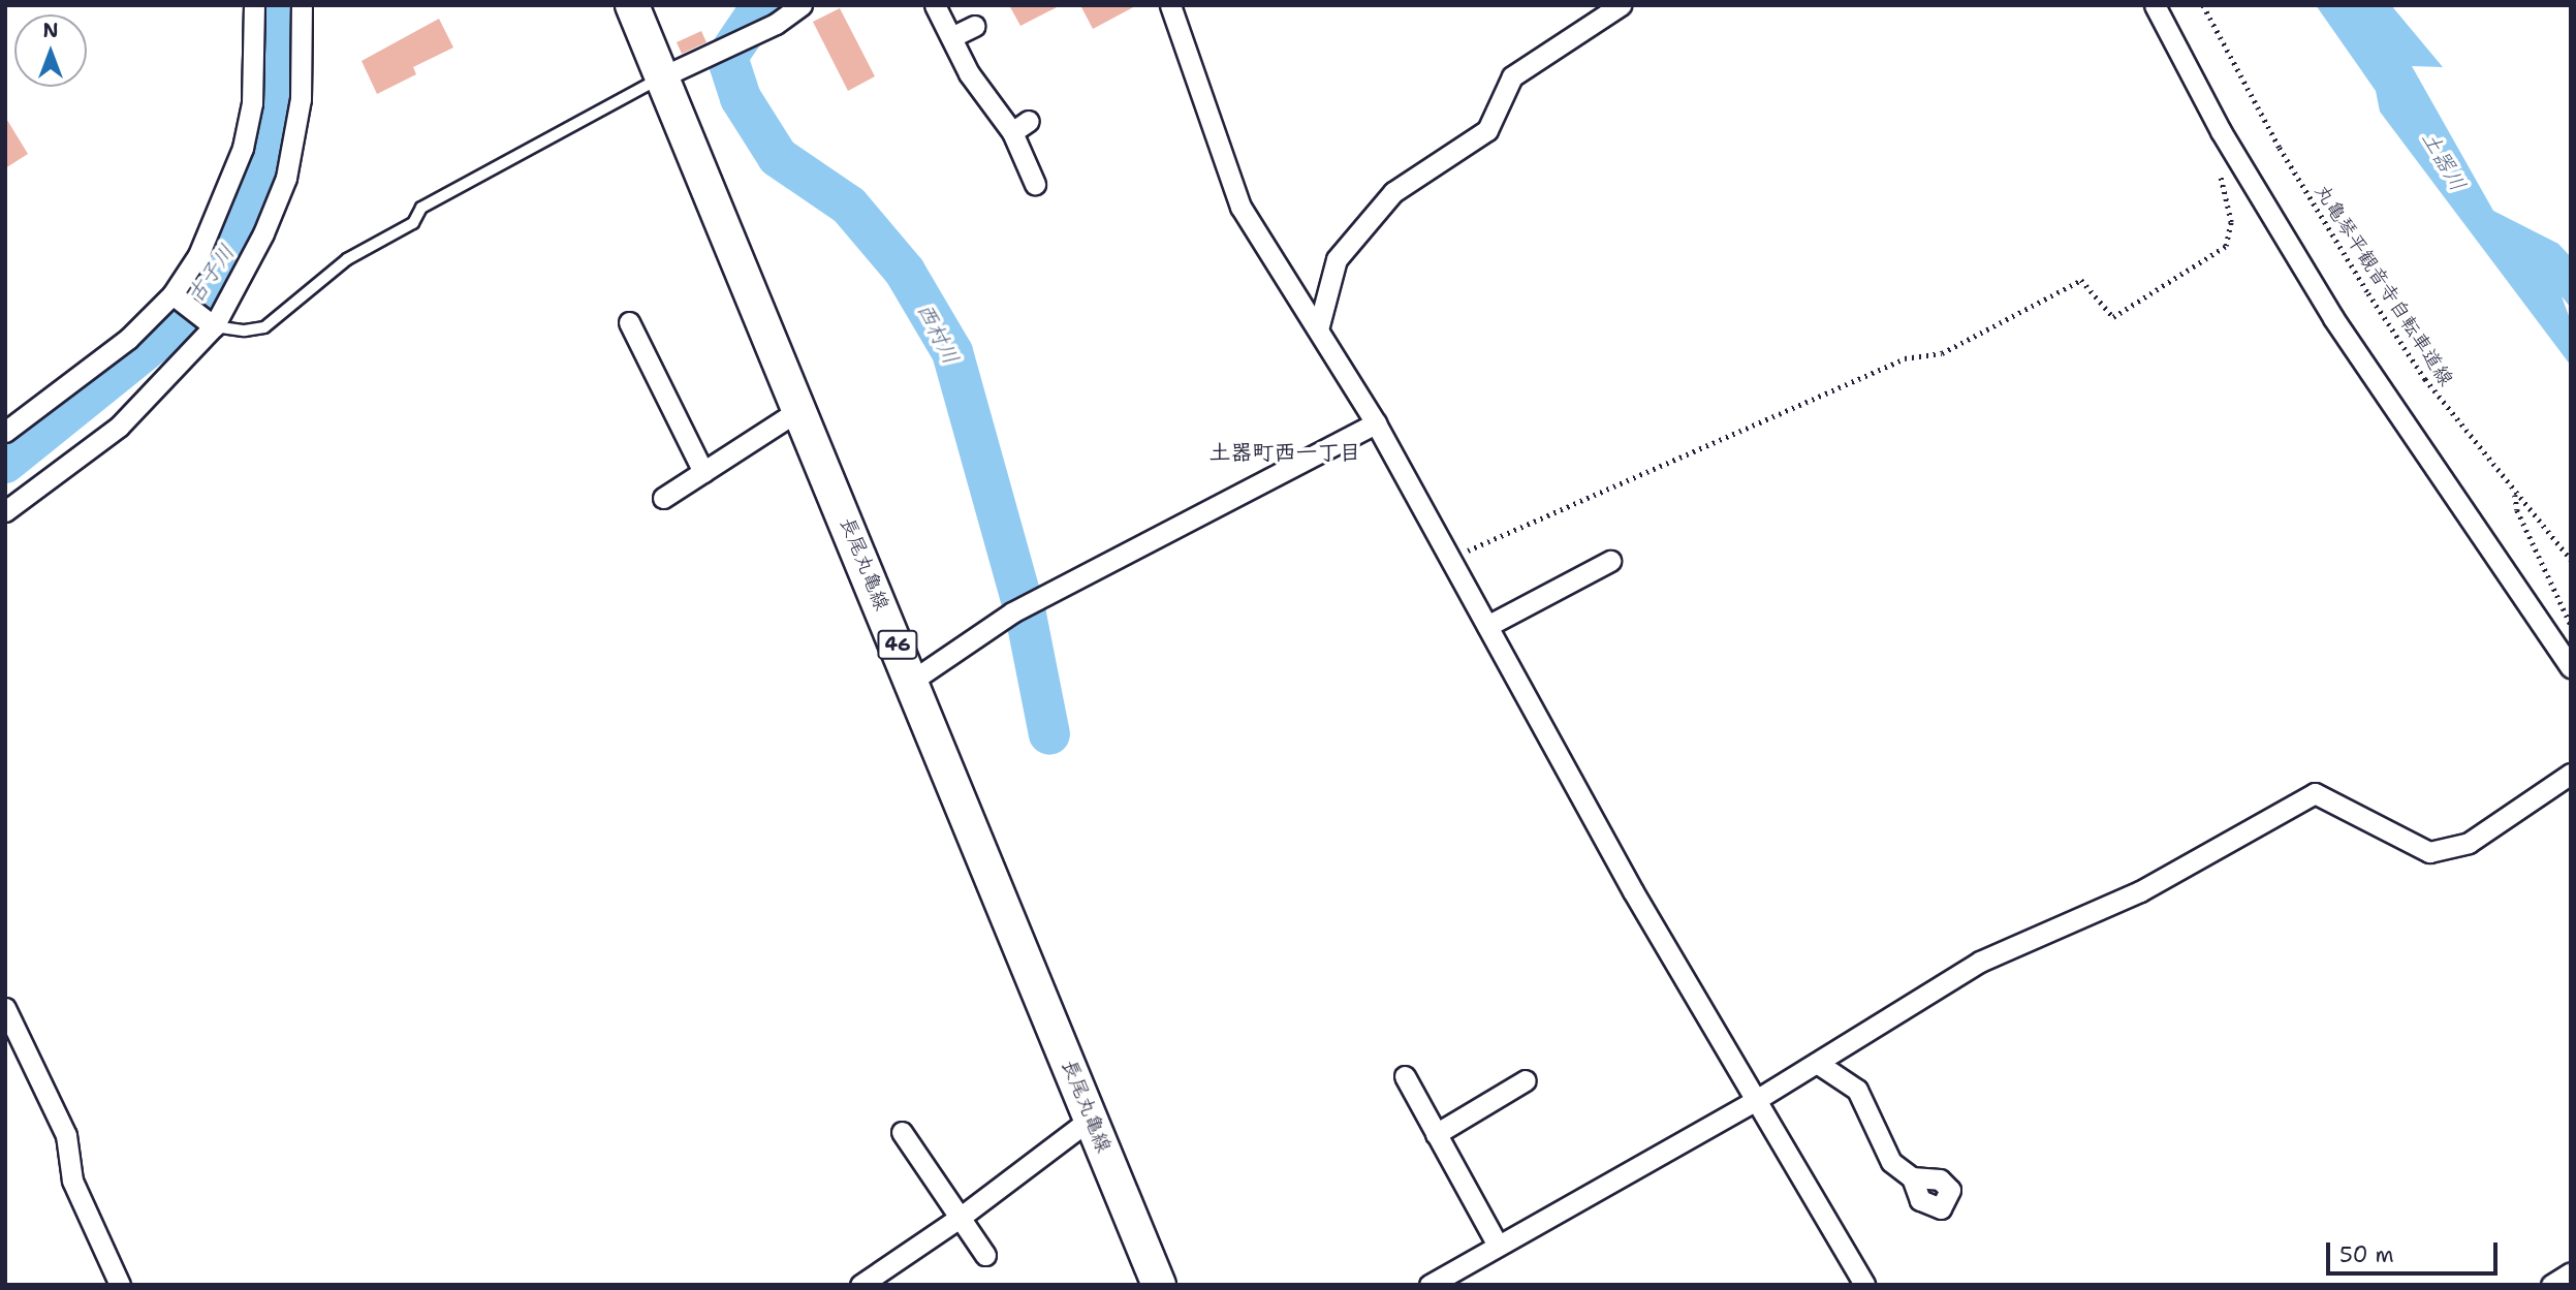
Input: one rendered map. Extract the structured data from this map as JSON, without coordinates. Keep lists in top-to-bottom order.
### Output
{
  "streets": {
    "main road": ["長尾丸亀線", "46"],
    "path": ["丸亀琴平観音寺自転車道線"]
  },
  "districts": ["土器町西一丁目"],
  "water": ["土器川", "古子川", "西村川"],
  "scale_bar": "50 m",
  "north": "top"
}
